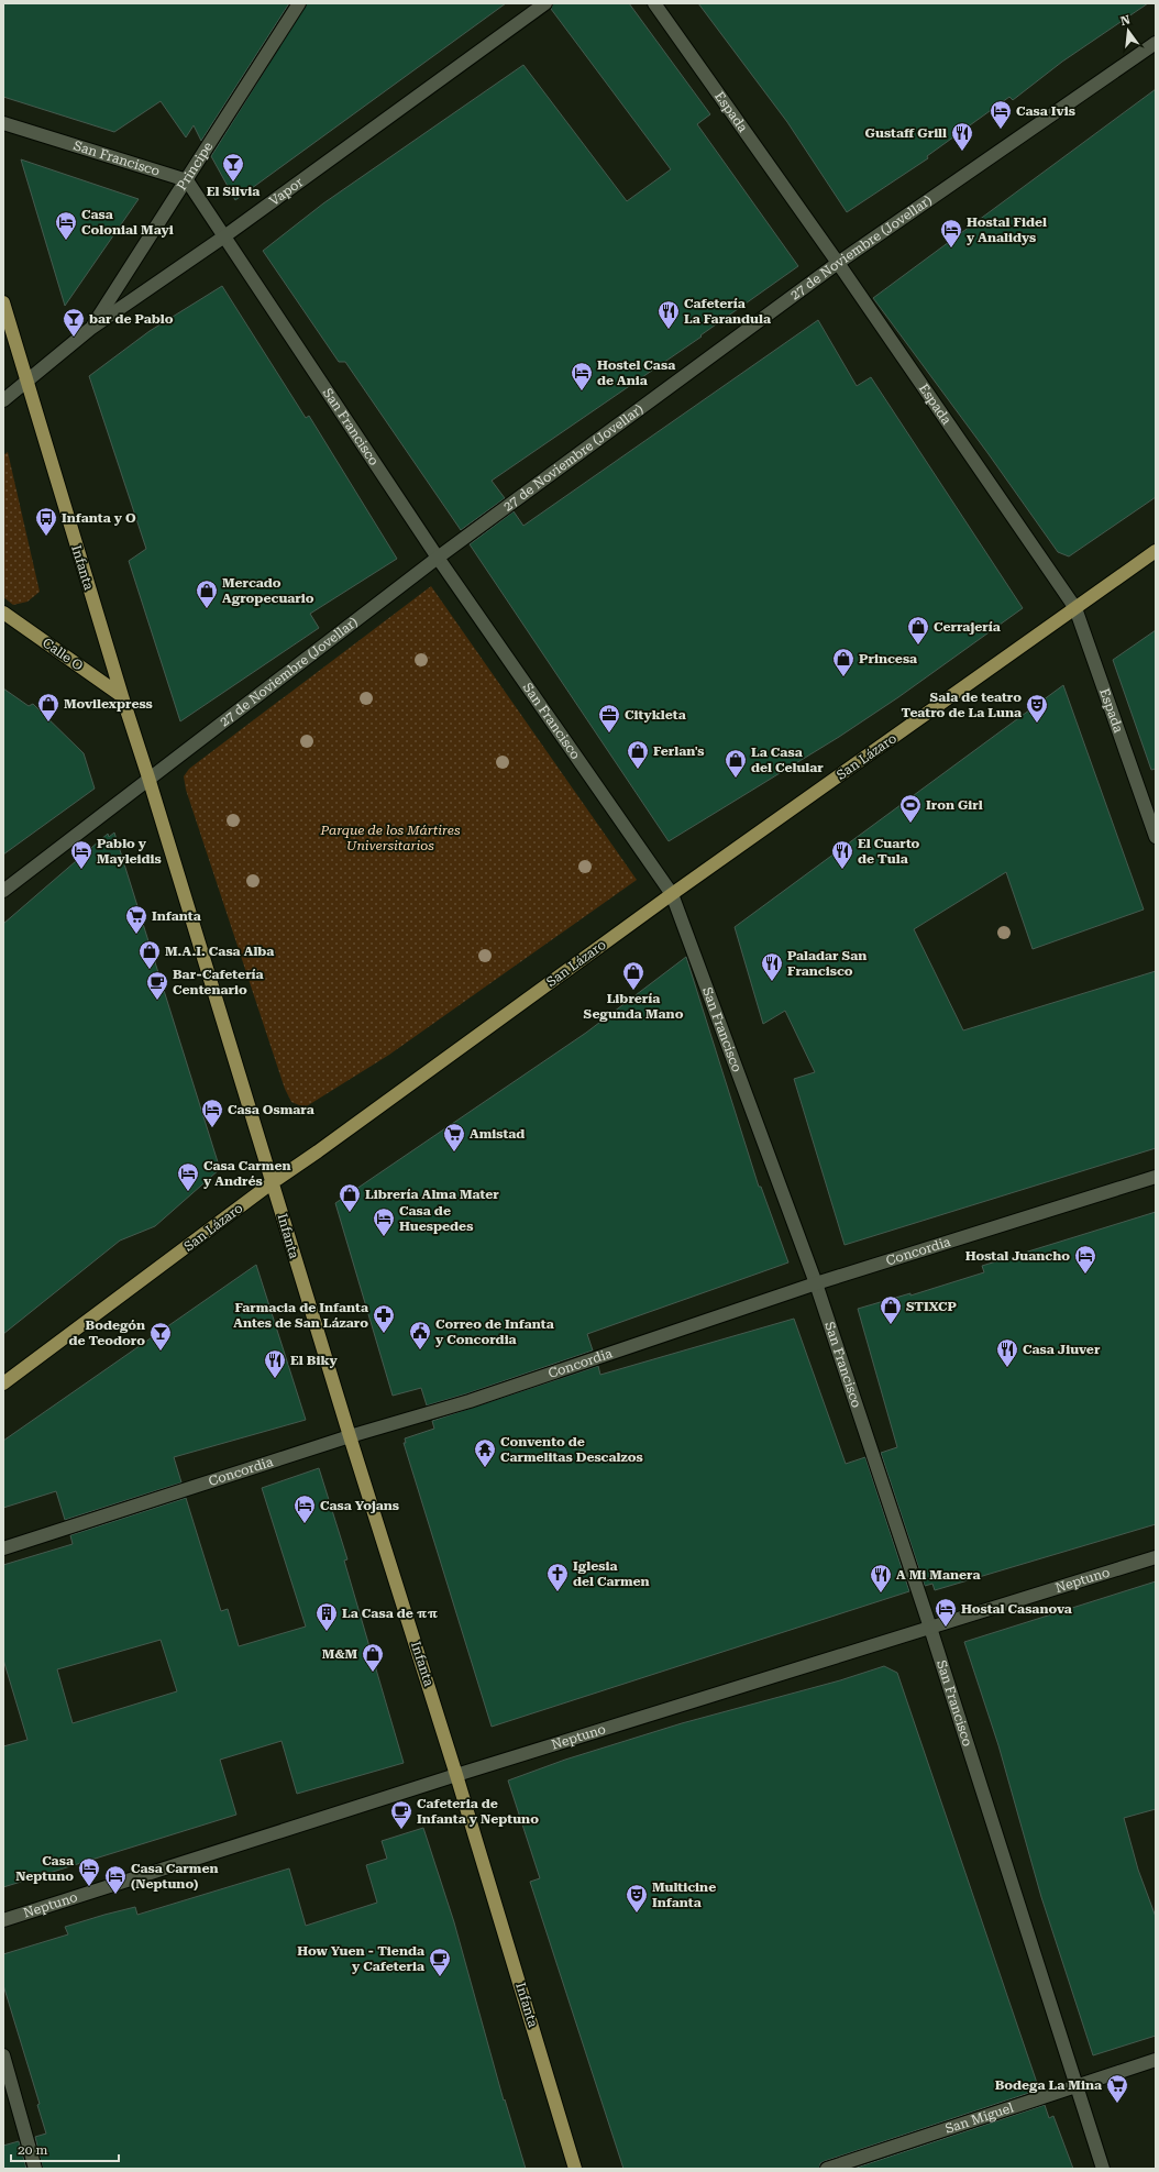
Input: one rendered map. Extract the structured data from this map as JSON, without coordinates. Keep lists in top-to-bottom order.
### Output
{
  "streets": {
    "main road": ["Infanta", "Calle O", "San Lázaro"],
    "street": [
      "Espada",
      "San Francisco",
      "Principe",
      "Vapor",
      "27 de Noviembre (Jovellar)",
      "Concordia",
      "Neptuno",
      "San Miguel"
    ]
  },
  "crossings": [
    ["Espada", "27 de Noviembre (Jovellar)"],
    ["Espada", "San Lázaro"],
    ["San Francisco", "Principe"],
    ["San Francisco", "Vapor"],
    ["San Francisco", "27 de Noviembre (Jovellar)"],
    ["San Francisco", "San Lázaro"],
    ["San Francisco", "Concordia"],
    ["San Francisco", "Neptuno"],
    ["San Francisco", "San Miguel"],
    ["Principe", "Vapor"],
    ["Vapor", "Infanta"],
    ["27 de Noviembre (Jovellar)", "Infanta"],
    ["Infanta", "Calle O"],
    ["Infanta", "San Lázaro"],
    ["Infanta", "Concordia"],
    ["Infanta", "Neptuno"]
  ],
  "parks": ["Parque de los Mártires Universitarios"],
  "places": {
    "hotel": [
      "Casa Ivis",
      "Casa Colonial Mayi",
      "Hostal Fidel y Analidys",
      "Hostel Casa de Ania",
      "Pablo y Mayleidis",
      "Casa Osmara",
      "Casa Carmen y Andrés",
      "Casa de Huespedes",
      "Hostal Juancho",
      "Casa Yojans",
      "Hostal Casanova",
      "Casa Neptuno",
      "Casa Carmen (Neptuno)"
    ],
    "restaurant": [
      "Gustaff Grill",
      "Cafetería La Farandula",
      "El Cuarto de Tula",
      "Paladar San Francisco",
      "Casa Jiuver",
      "El Biky",
      "A Mi Manera"
    ],
    "bar": ["El Silvia", "bar de Pablo", "Bodegón de Teodoro"],
    "bus stop": ["Infanta y O"],
    "shop": [
      "Mercado Agropecuario",
      "Cerrajería",
      "Princesa",
      "Movilexpress",
      "Ferlan's",
      "La Casa del Celular",
      "M.A.I. Casa Alba",
      "Librería Segunda Mano",
      "Librería Alma Mater",
      "STIXCP",
      "M&M"
    ],
    "theatre": ["Sala de teatro Teatro de La Luna", "Multicine Infanta"],
    "office": ["Citykleta"],
    "sports": ["Iron Girl"],
    "supermarket": ["Infanta", "Amistad", "Bodega La Mina"],
    "cafe": ["Bar-Cafetería Centenario", "Cafeteria de Infanta y Neptuno", "How Yuen - Tienda y Cafeteria"],
    "pharmacy": ["Farmacia de Infanta Antes de San Lázaro"],
    "public building": ["Correo de Infanta y Concordia"],
    "temple": ["Convento de Carmelitas Descalzos"],
    "church": ["Iglesia del Carmen"],
    "building": ["La Casa de ππ"]
  },
  "scale_bar": "20 m",
  "north": "top"
}
